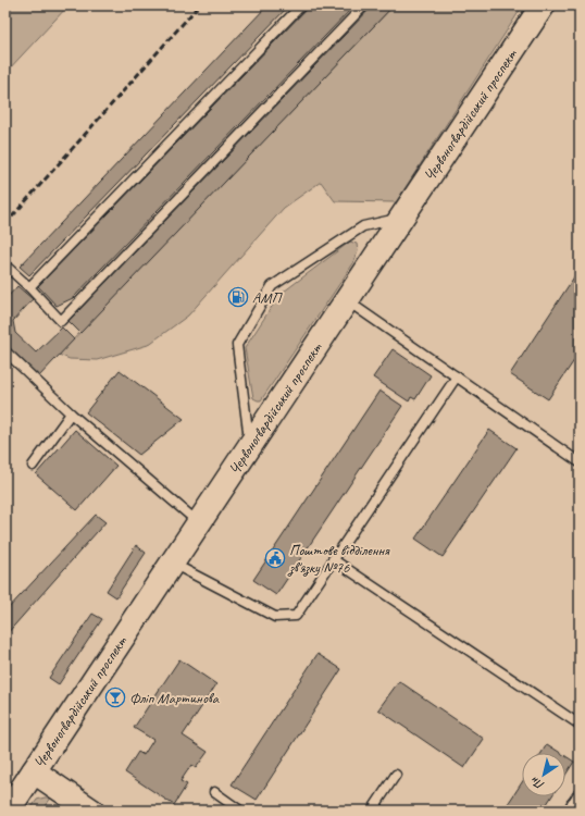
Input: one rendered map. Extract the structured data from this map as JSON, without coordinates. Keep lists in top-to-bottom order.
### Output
{
  "streets": {
    "main road": ["Червоногвардійський проспект"]
  },
  "places": {
    "fuel station": ["АМП"],
    "public building": ["Поштове відділення зв'язку №76"],
    "bar": ["Фліп Мартинова"]
  },
  "north": "bottom left"
}
